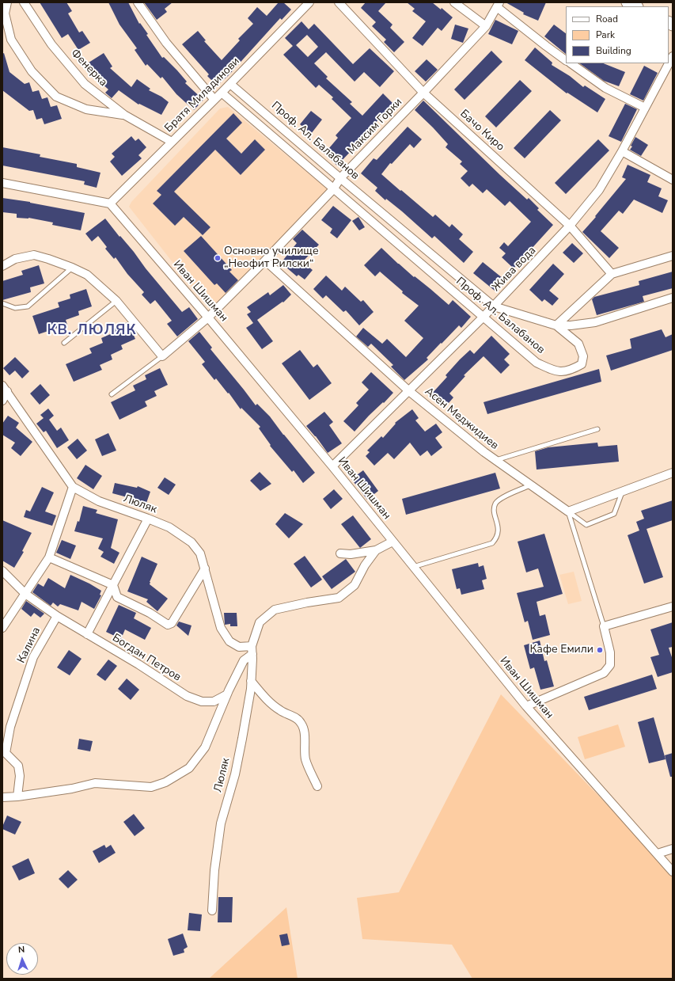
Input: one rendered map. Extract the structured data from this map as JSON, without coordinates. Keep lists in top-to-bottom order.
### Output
{
  "streets": {
    "street": [
      "Фенерка",
      "Братя Миладинови",
      "Максим Горки",
      "Бачо Киро",
      "Проф. Ал. Балабанов",
      "Жива вода",
      "Иван Шишман",
      "Асен Меджидиев",
      "Люляк",
      "Калина",
      "Богдан Петров"
    ]
  },
  "crossings": [
    ["Фенерка", "Братя Миладинови"],
    ["Братя Миладинови", "Проф. Ал. Балабанов"],
    ["Братя Миладинови", "Иван Шишман"],
    ["Максим Горки", "Бачо Киро"],
    ["Максим Горки", "Проф. Ал. Балабанов"],
    ["Максим Горки", "Иван Шишман"],
    ["Максим Горки", "Асен Меджидиев"],
    ["Бачо Киро", "Жива вода"],
    ["Проф. Ал. Балабанов", "Жива вода"],
    ["Жива вода", "Иван Шишман"],
    ["Жива вода", "Асен Меджидиев"],
    ["Иван Шишман", "Люляк"],
    ["Калина", "Богдан Петров"]
  ],
  "districts": ["КВ. ЛЮЛЯК"],
  "places": ["Основно училище „Неофит Рилски“", "Кафе Емили"],
  "legend": ["Road", "Park", "Building"],
  "north": "top"
}
